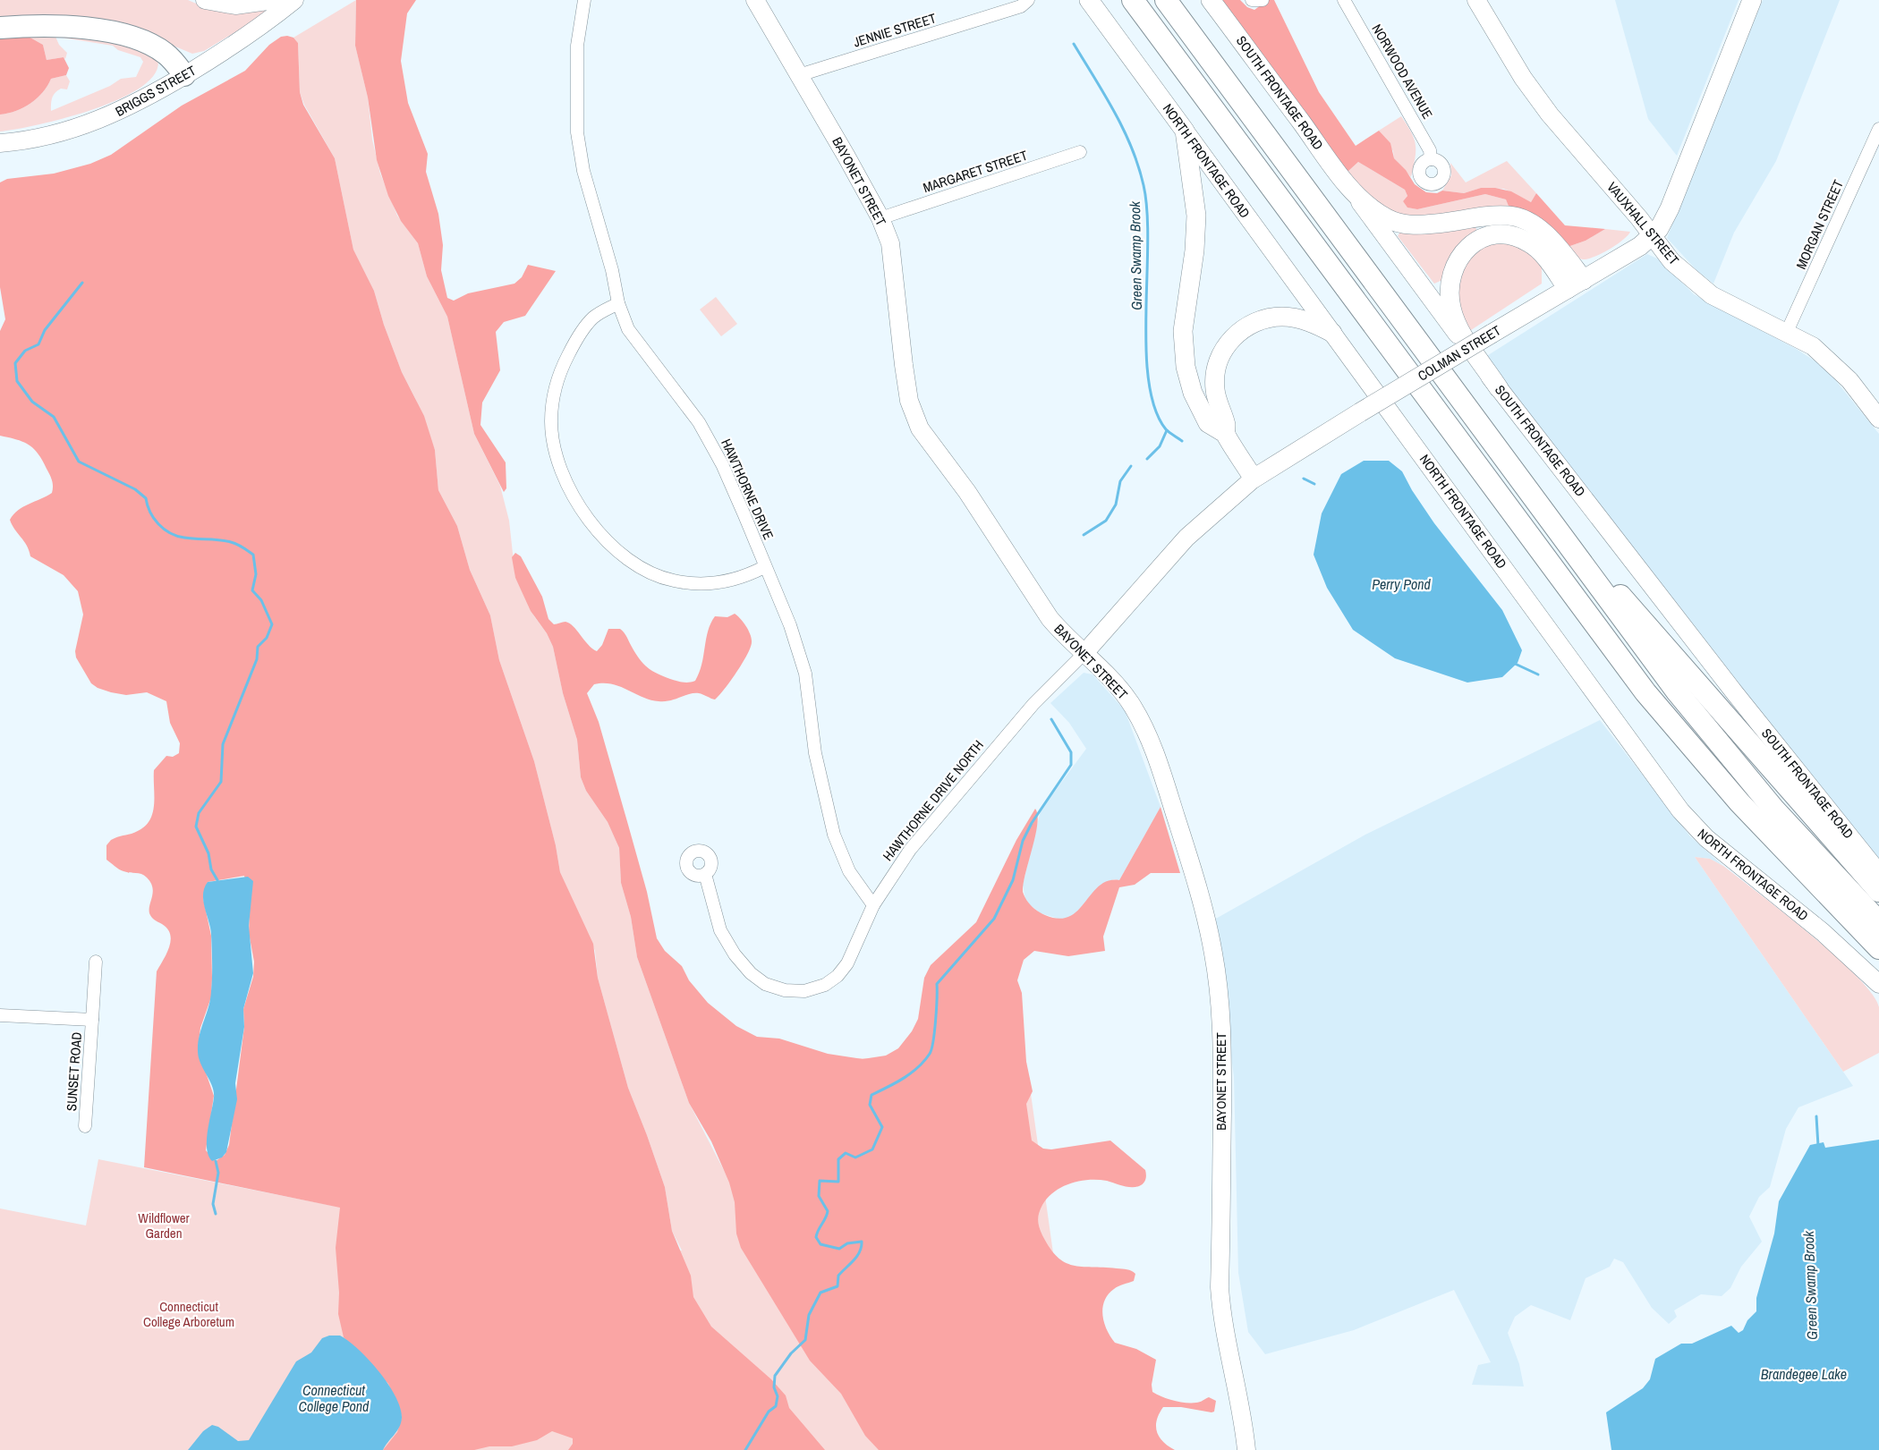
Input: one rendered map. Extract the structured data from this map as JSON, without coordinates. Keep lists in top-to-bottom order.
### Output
{
  "streets": {
    "main road": ["SOUTH FRONTAGE ROAD", "NORTH FRONTAGE ROAD", "COLMAN STREET"],
    "street": [
      "JENNIE STREET",
      "NORWOOD AVENUE",
      "BRIGGS STREET",
      "MARGARET STREET",
      "BAYONET STREET",
      "VAUXHALL STREET",
      "MORGAN STREET",
      "HAWTHORNE DRIVE",
      "HAWTHORNE DRIVE NORTH",
      "SUNSET ROAD"
    ]
  },
  "crossings": [
    ["JENNIE STREET", "BAYONET STREET"],
    ["MARGARET STREET", "BAYONET STREET"],
    ["BAYONET STREET", "COLMAN STREET"],
    ["BAYONET STREET", "HAWTHORNE DRIVE NORTH"],
    ["VAUXHALL STREET", "MORGAN STREET"],
    ["VAUXHALL STREET", "COLMAN STREET"],
    ["COLMAN STREET", "HAWTHORNE DRIVE NORTH"],
    ["HAWTHORNE DRIVE", "HAWTHORNE DRIVE NORTH"]
  ],
  "water": [
    "Green Swamp Brook",
    "Perry Pond",
    "Brandegee Lake",
    "Connecticut College Pond"
  ],
  "parks": ["Wildflower Garden", "Connecticut College Arboretum"]
}
